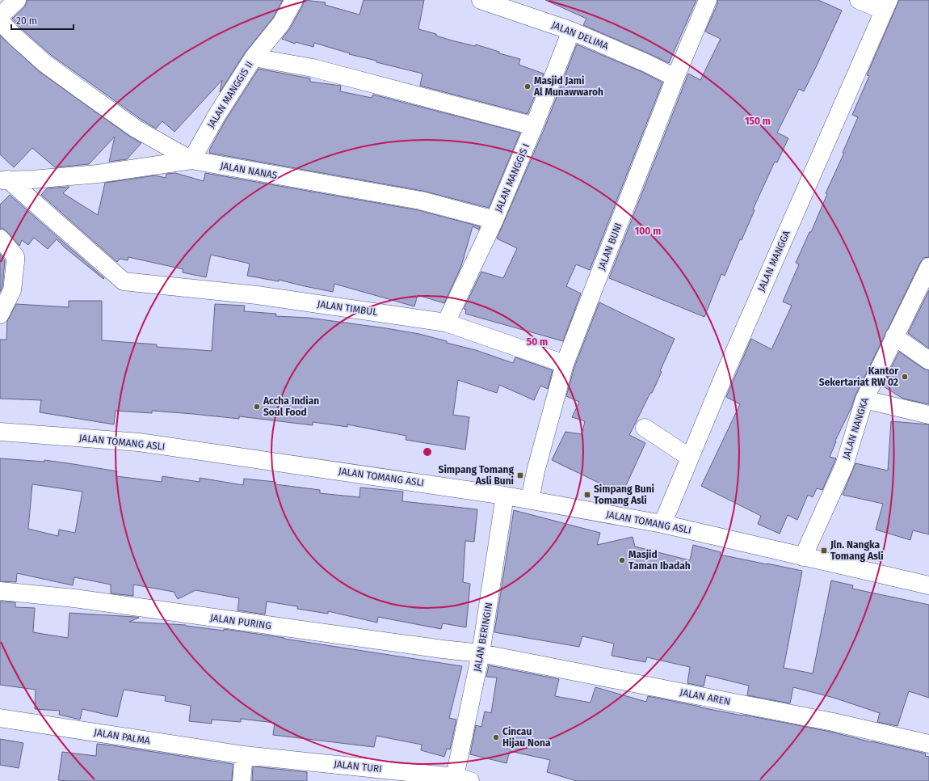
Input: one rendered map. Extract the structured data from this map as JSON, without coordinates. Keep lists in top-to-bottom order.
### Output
{
  "streets": {
    "street": [
      "JALAN DELIMA",
      "JALAN MANGGIS II",
      "JALAN NANAS",
      "JALAN MANGGIS I",
      "JALAN BUNI",
      "JALAN MANGGA",
      "JALAN TIMBUL",
      "JALAN NANGKA",
      "JALAN TOMANG ASLI",
      "JALAN PURING",
      "JALAN BERINGIN",
      "JALAN AREN",
      "JALAN PALMA",
      "JALAN TURI"
    ]
  },
  "crossings": [
    ["JALAN DELIMA", "JALAN MANGGIS I"],
    ["JALAN DELIMA", "JALAN BUNI"],
    ["JALAN MANGGIS II", "JALAN NANAS"],
    ["JALAN MANGGIS II", "JALAN MANGGIS I"],
    ["JALAN NANAS", "JALAN MANGGIS I"],
    ["JALAN NANAS", "JALAN TIMBUL"],
    ["JALAN MANGGIS I", "JALAN TIMBUL"],
    ["JALAN BUNI", "JALAN TIMBUL"],
    ["JALAN BUNI", "JALAN TOMANG ASLI"],
    ["JALAN MANGGA", "JALAN TOMANG ASLI"],
    ["JALAN NANGKA", "JALAN TOMANG ASLI"],
    ["JALAN TOMANG ASLI", "JALAN BERINGIN"],
    ["JALAN PURING", "JALAN BERINGIN"],
    ["JALAN PURING", "JALAN AREN"],
    ["JALAN BERINGIN", "JALAN AREN"],
    ["JALAN BERINGIN", "JALAN TURI"],
    ["JALAN PALMA", "JALAN TURI"]
  ],
  "places": {
    "other": [
      "Masjid Jami Al Munawwaroh",
      "Kantor Sekertariat RW 02",
      "Accha Indian Soul Food",
      "Masjid Taman Ibadah",
      "Cincau Hijau Nona"
    ],
    "transit": ["Simpang Tomang Asli Buni", "Simpang Buni Tomang Asli", "Jln. Nangka Tomang Asli"]
  },
  "scale_bar": "20 m",
  "rings": ["150 m", "100 m", "50 m"]
}
